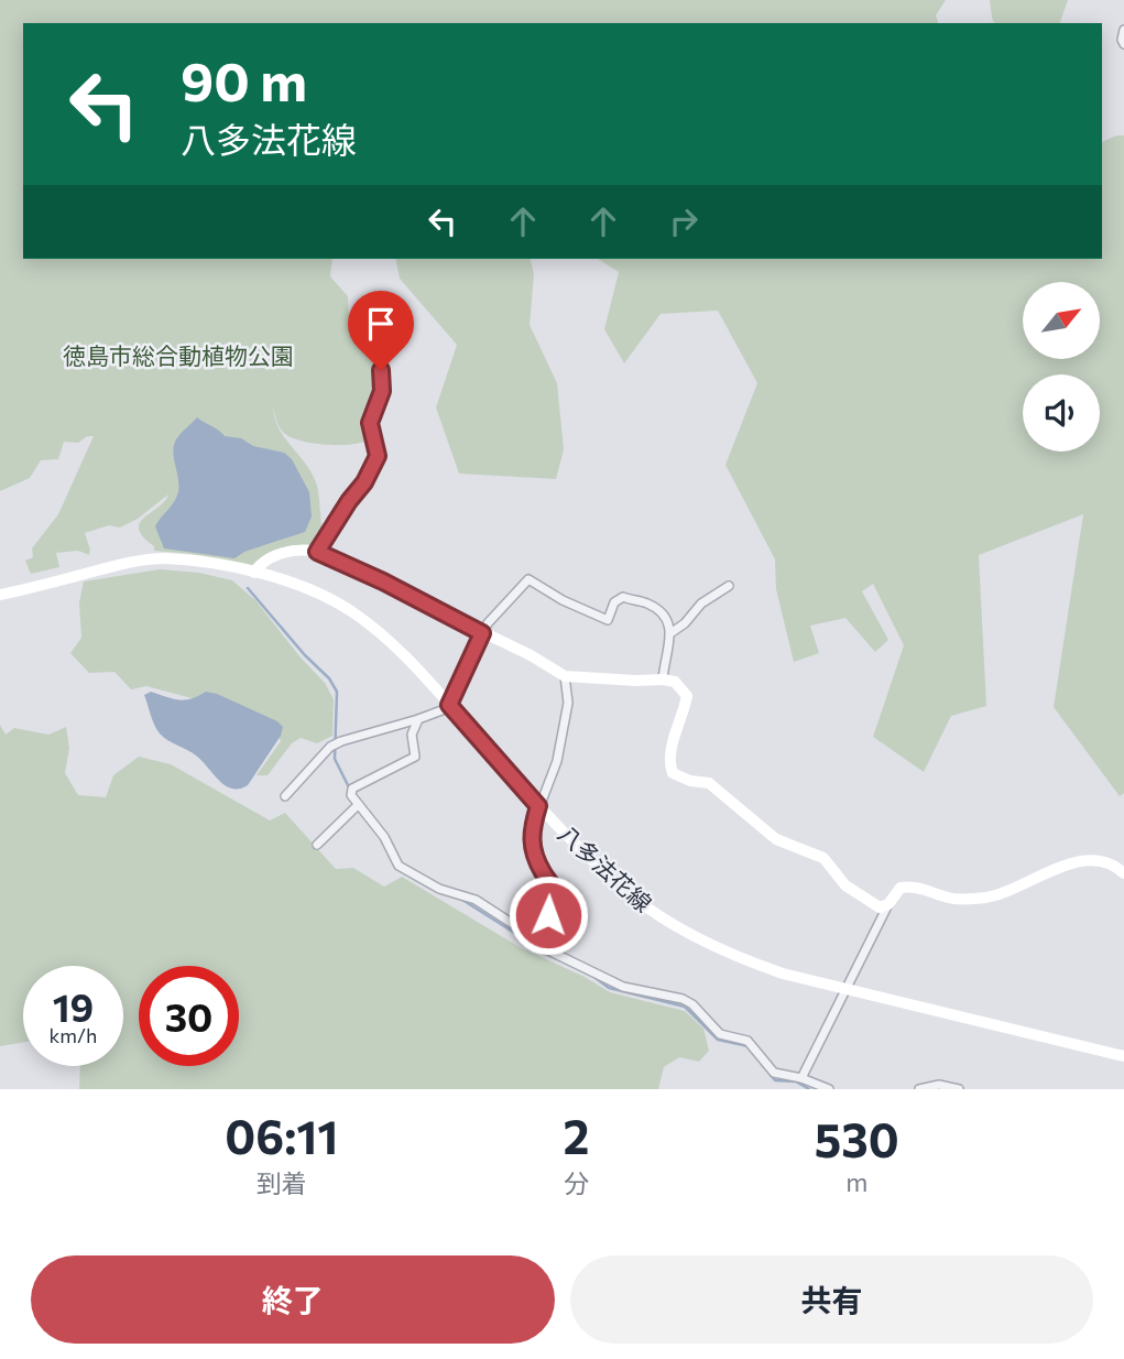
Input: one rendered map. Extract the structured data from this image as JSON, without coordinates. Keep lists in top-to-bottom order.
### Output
{
  "streets": {
    "main road": ["八多法花線"]
  },
  "parks": ["徳島市総合動植物公園"],
  "north": "top right",
  "page": {
    "turn": ["90 m", "八多法花線"],
    "speed": "19 km/h",
    "limit": "30",
    "eta": [
      "06:11",
      "到着",
      "2",
      "分",
      "530",
      "m"
    ],
    "buttons": ["終了", "共有"]
  }
}
